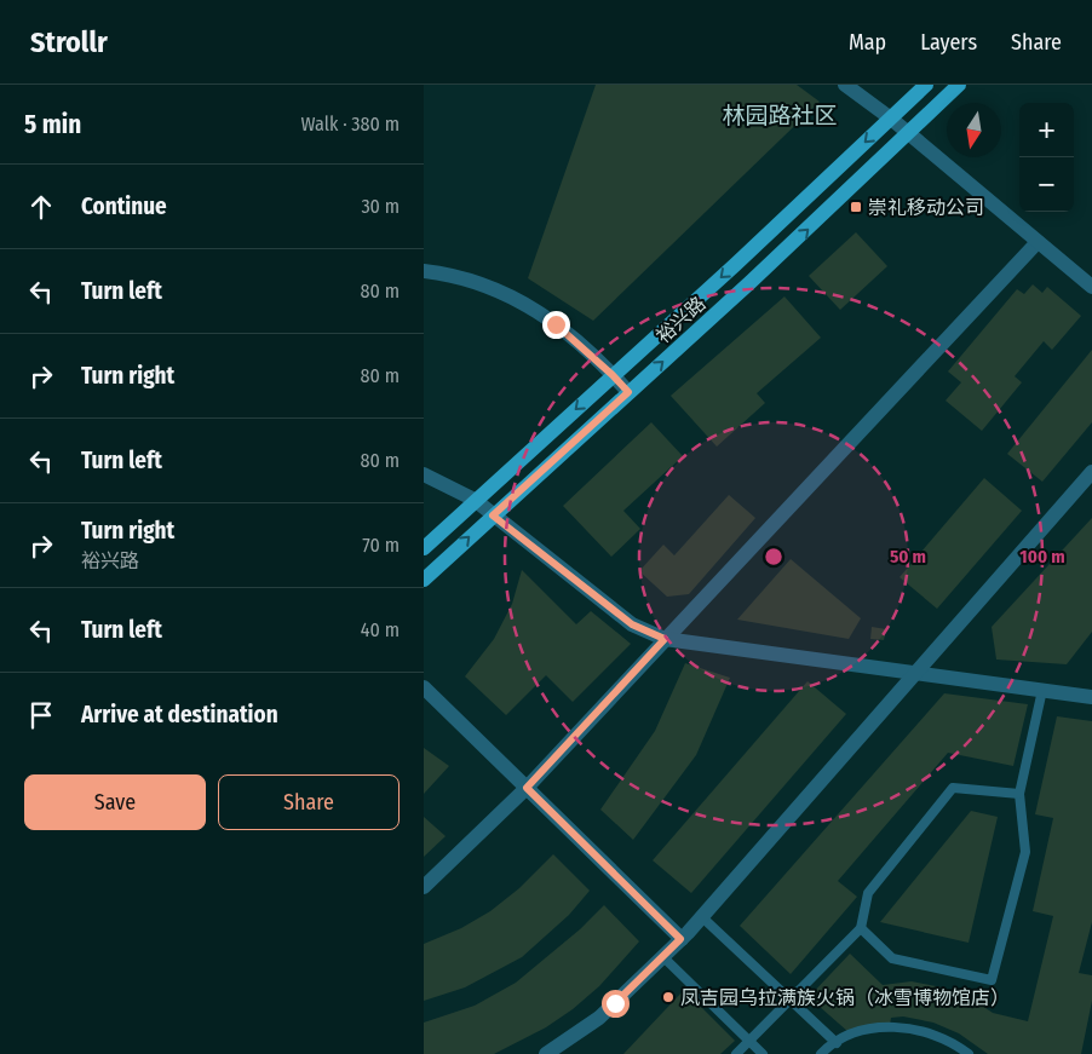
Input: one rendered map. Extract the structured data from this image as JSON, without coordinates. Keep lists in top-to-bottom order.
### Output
{
  "streets": {
    "main road": ["裕兴路"]
  },
  "districts": ["林园路社区"],
  "places": {
    "transit": ["崇礼移动公司"],
    "other": ["凤吉园乌拉满族火锅（冰雪博物馆店）"]
  },
  "north": "bottom",
  "page": {
    "header": "Strollr",
    "nav": ["Map", "Layers", "Share"],
    "heading": ["5 min", "Walk · 380 m"],
    "map_buttons": ["+", "−"],
    "list": [
      ["Continue", "30 m"],
      ["Turn left", "80 m"],
      ["Turn right", "80 m"],
      ["Turn left", "80 m"],
      ["Turn right", "裕兴路", "70 m"],
      ["Turn left", "40 m"],
      "Arrive at destination"
    ],
    "buttons": ["Save", "Share"]
  },
  "rings": ["50 m", "100 m"]
}
